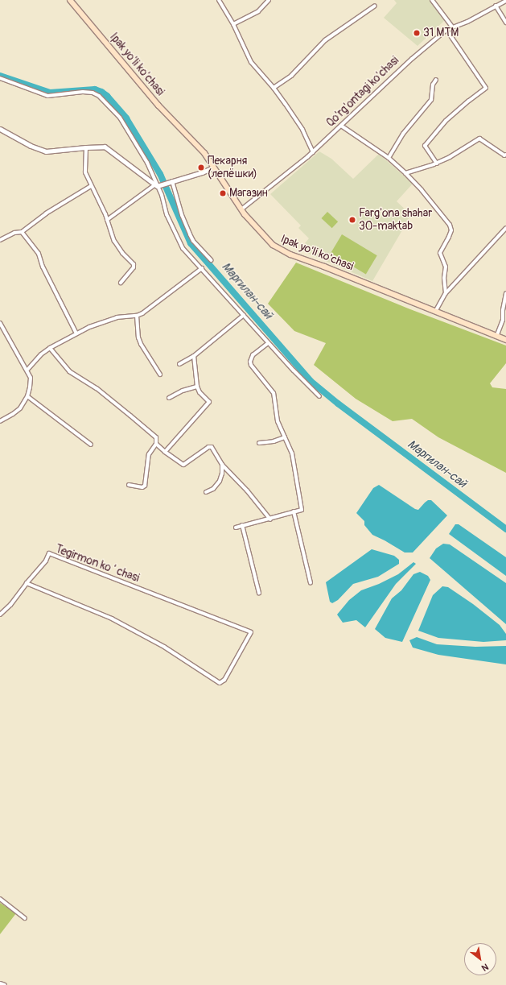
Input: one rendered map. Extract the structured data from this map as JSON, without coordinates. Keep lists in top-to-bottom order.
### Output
{
  "streets": {
    "main road": ["Ipak yo'li ko'chasi"],
    "street": ["Qo'rg'ontagi ko'chasi", "Tegirmon koʻchasi"]
  },
  "crossings": [
    ["Ipak yo'li ko'chasi", "Qo'rg'ontagi ko'chasi"]
  ],
  "water": ["Маргилан-сай"],
  "places": [
    "31 MTM",
    "Пекарня (лепёшки)",
    "Магазин",
    "Farg'ona shahar 30-maktab"
  ],
  "north": "bottom right"
}
